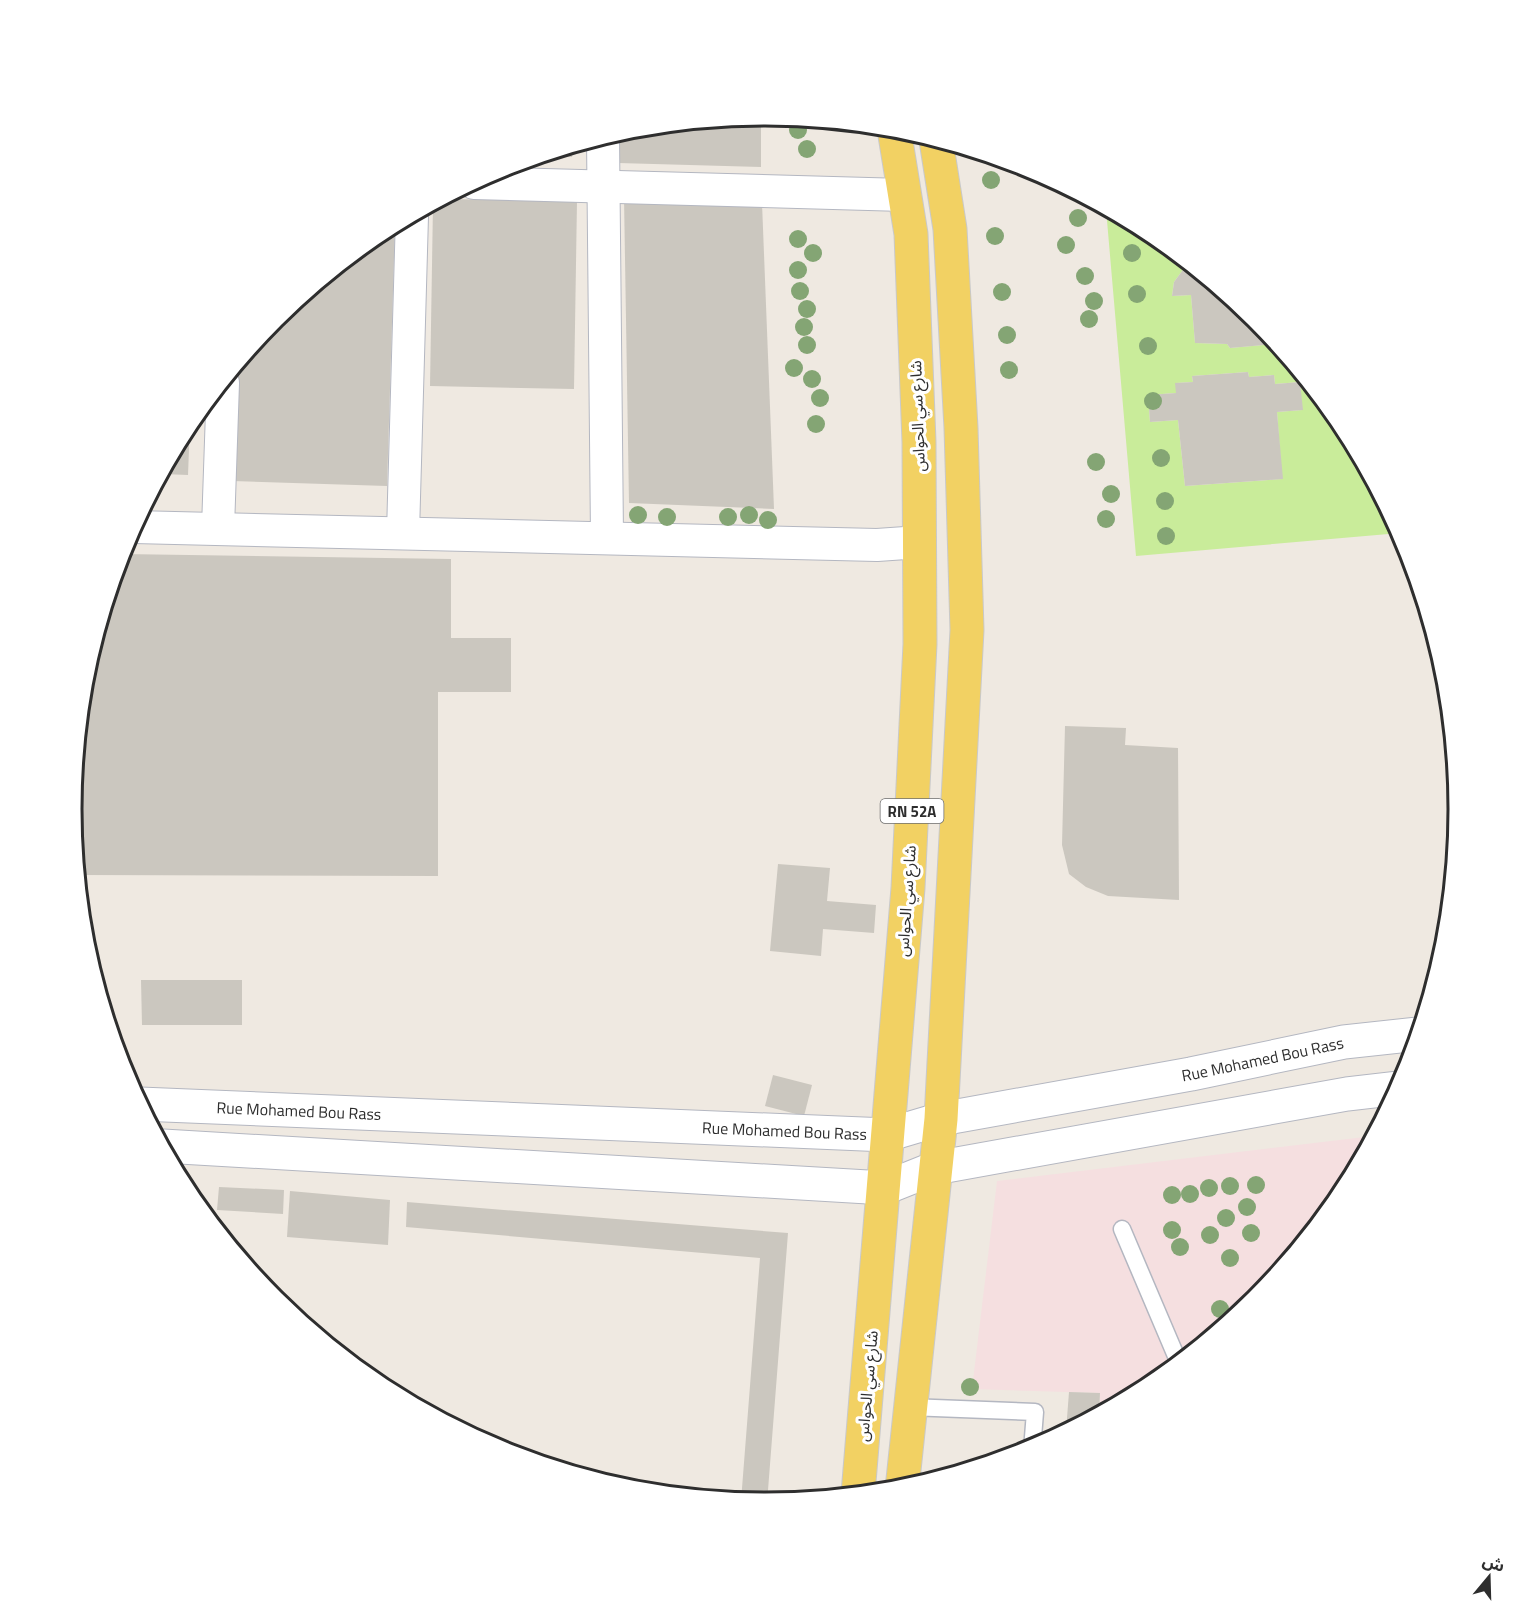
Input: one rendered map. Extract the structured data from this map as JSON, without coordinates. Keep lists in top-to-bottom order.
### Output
{
  "streets": {
    "main road": ["شارع سي الحواس", "RN 52A"],
    "street": ["Rue Mohamed Bou Rass"]
  },
  "crossings": [
    ["شارع سي الحواس", "Rue Mohamed Bou Rass"],
    ["RN 52A", "Rue Mohamed Bou Rass"]
  ],
  "north": "top"
}
